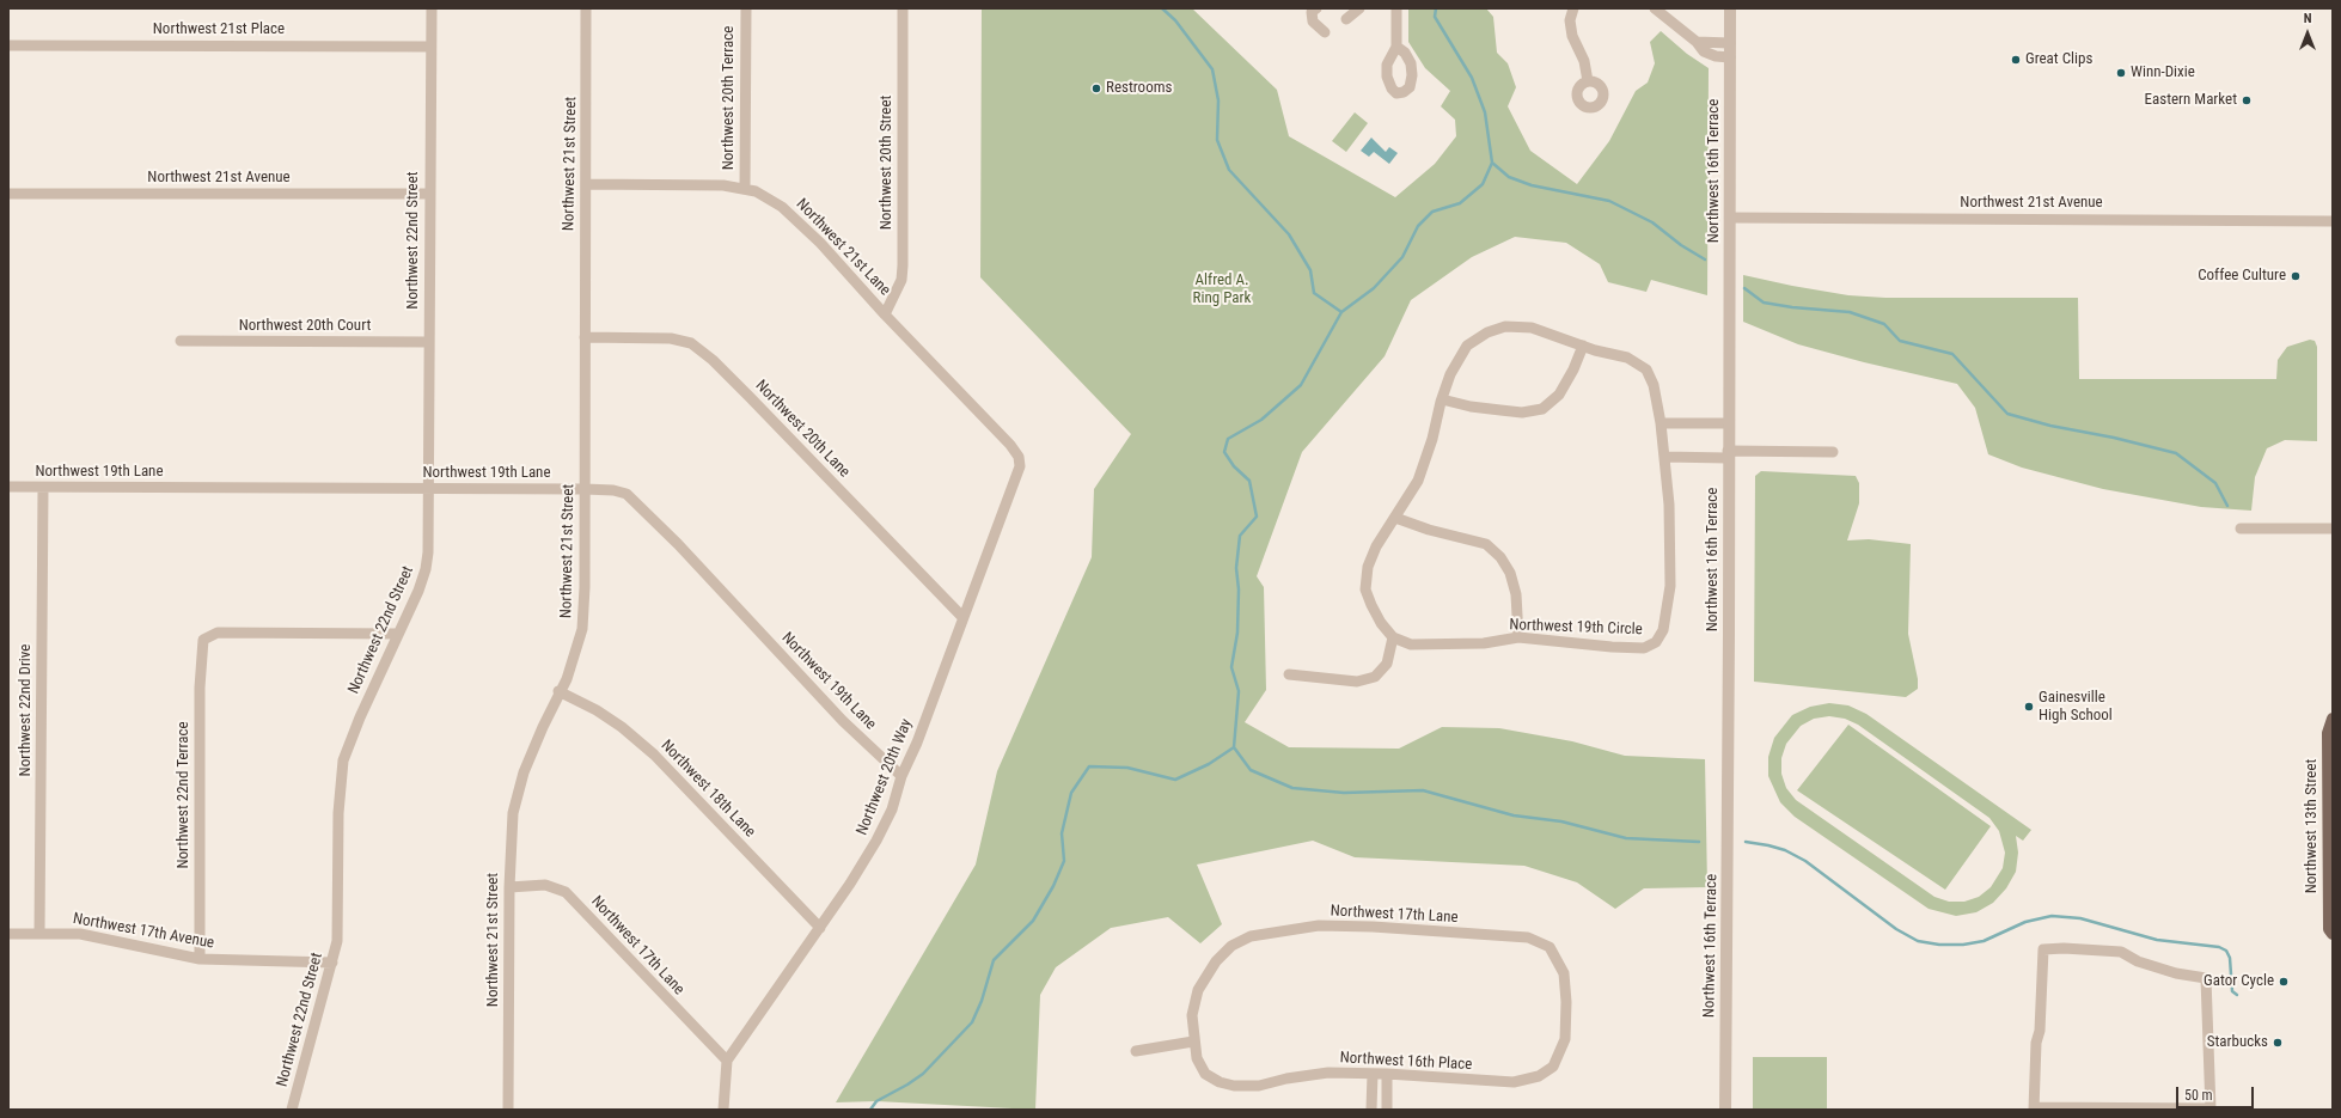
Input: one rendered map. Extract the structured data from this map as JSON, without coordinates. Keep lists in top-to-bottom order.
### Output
{
  "streets": {
    "main road": ["Northwest 13th Street"],
    "street": [
      "Northwest 21st Place",
      "Northwest 20th Terrace",
      "Northwest 20th Street",
      "Northwest 21st Street",
      "Northwest 16th Terrace",
      "Northwest 21st Avenue",
      "Northwest 22nd Street",
      "Northwest 21st Lane",
      "Northwest 20th Court",
      "Northwest 20th Lane",
      "Northwest 19th Lane",
      "Northwest 19th Circle",
      "Northwest 22nd Drive",
      "Northwest 20th Way",
      "Northwest 18th Lane",
      "Northwest 22nd Terrace",
      "Northwest 17th Lane",
      "Northwest 17th Avenue",
      "Northwest 16th Place"
    ]
  },
  "crossings": [
    ["Northwest 21st Place", "Northwest 22nd Street"],
    ["Northwest 20th Terrace", "Northwest 21st Lane"],
    ["Northwest 20th Street", "Northwest 21st Lane"],
    ["Northwest 21st Street", "Northwest 21st Lane"],
    ["Northwest 21st Street", "Northwest 20th Lane"],
    ["Northwest 21st Street", "Northwest 19th Lane"],
    ["Northwest 21st Street", "Northwest 18th Lane"],
    ["Northwest 21st Street", "Northwest 17th Lane"],
    ["Northwest 16th Terrace", "Northwest 21st Avenue"],
    ["Northwest 21st Avenue", "Northwest 22nd Street"],
    ["Northwest 22nd Street", "Northwest 20th Court"],
    ["Northwest 22nd Street", "Northwest 19th Lane"],
    ["Northwest 22nd Street", "Northwest 22nd Terrace"],
    ["Northwest 22nd Street", "Northwest 17th Avenue"],
    ["Northwest 21st Lane", "Northwest 20th Way"],
    ["Northwest 20th Lane", "Northwest 20th Way"],
    ["Northwest 19th Lane", "Northwest 22nd Drive"],
    ["Northwest 19th Lane", "Northwest 20th Way"],
    ["Northwest 22nd Drive", "Northwest 17th Avenue"],
    ["Northwest 20th Way", "Northwest 18th Lane"],
    ["Northwest 20th Way", "Northwest 17th Lane"],
    ["Northwest 22nd Terrace", "Northwest 17th Avenue"],
    ["Northwest 17th Lane", "Northwest 16th Place"]
  ],
  "parks": ["Alfred A. Ring Park"],
  "places": [
    "Great Clips",
    "Winn-Dixie",
    "Restrooms",
    "Eastern Market",
    "Coffee Culture",
    "Gainesville High School",
    "Gator Cycle",
    "Starbucks"
  ],
  "scale_bar": "50 m",
  "north": "top"
}
